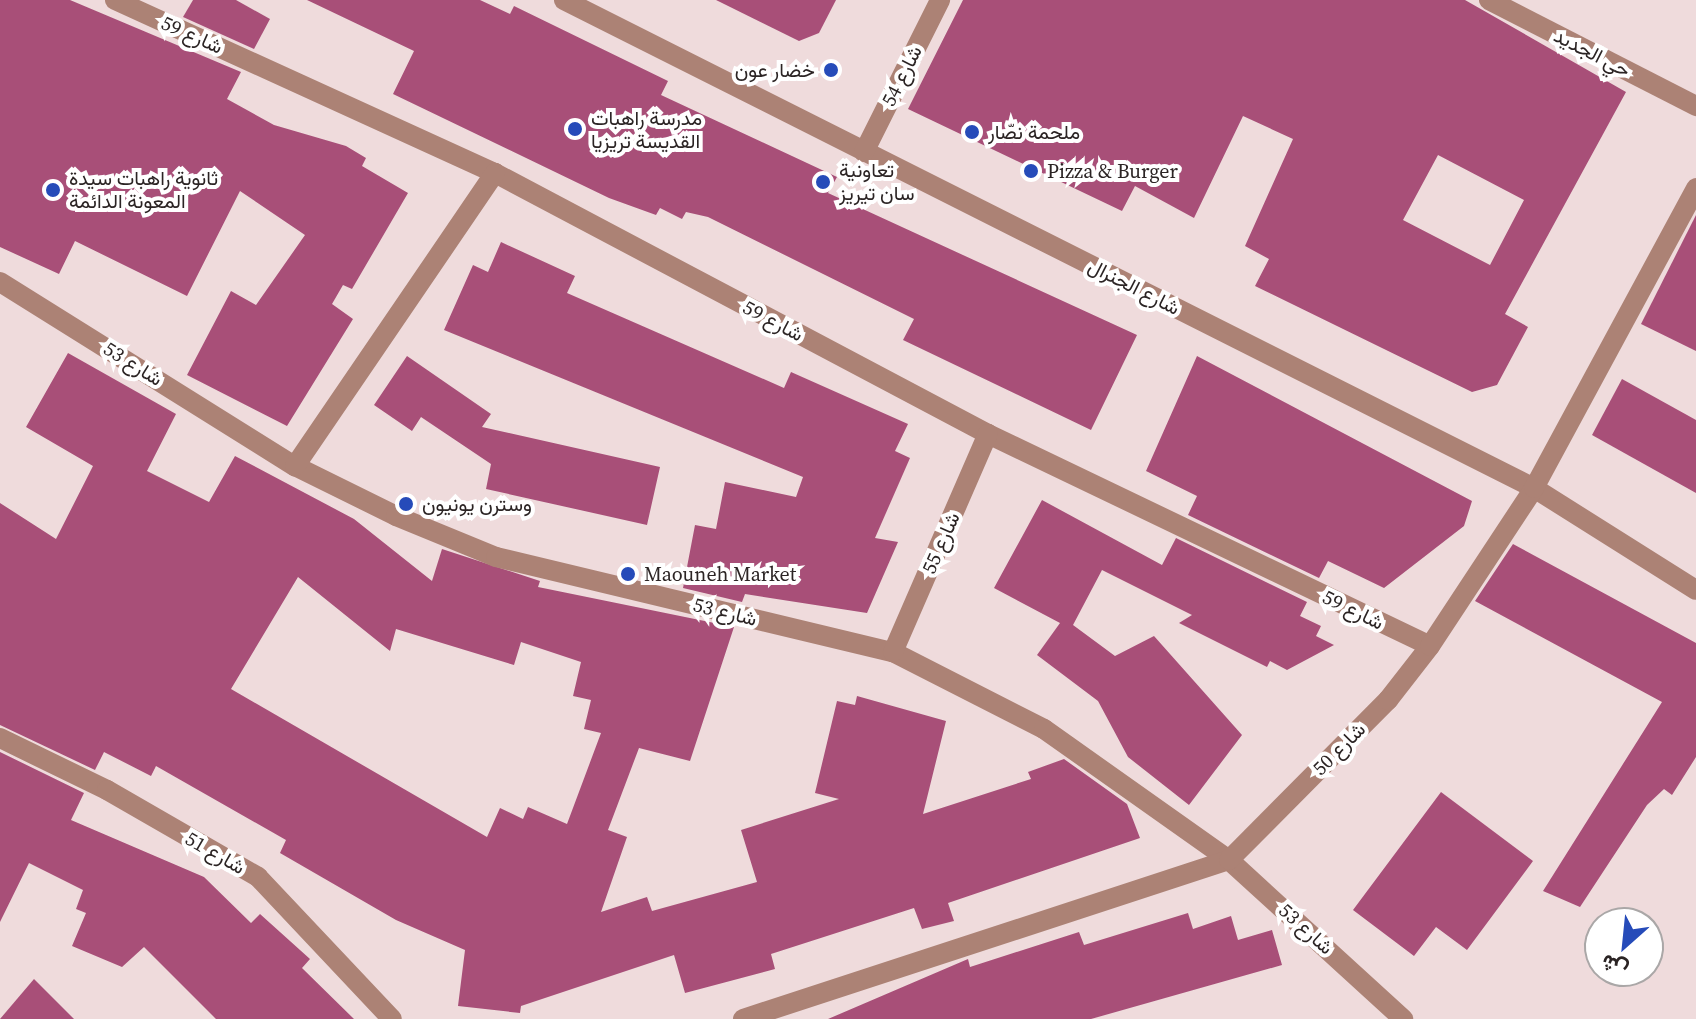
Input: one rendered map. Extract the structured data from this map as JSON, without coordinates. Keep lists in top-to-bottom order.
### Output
{
  "streets": {
    "street": [
      "شارع 59",
      "حي الجديد",
      "شارع 54",
      "شارع الجنرال",
      "شارع 53",
      "شارع 55",
      "شارع 50",
      "شارع 51"
    ]
  },
  "crossings": [
    ["شارع 59", "شارع 55"],
    ["شارع 59", "شارع 50"],
    ["شارع 54", "شارع الجنرال"],
    ["شارع الجنرال", "شارع 50"],
    ["شارع 53", "شارع 55"],
    ["شارع 53", "شارع 50"]
  ],
  "places": [
    "خضار عون",
    "مدرسة راهبات القديسة تريزيا",
    "ملحمة نصّار",
    "Pizza & Burger",
    "تعاونية سان تيريز",
    "ثانوية راهبات سيدة المعونة الدائمة",
    "وسترن يونيون",
    "Maouneh Market"
  ],
  "north": "bottom left"
}
